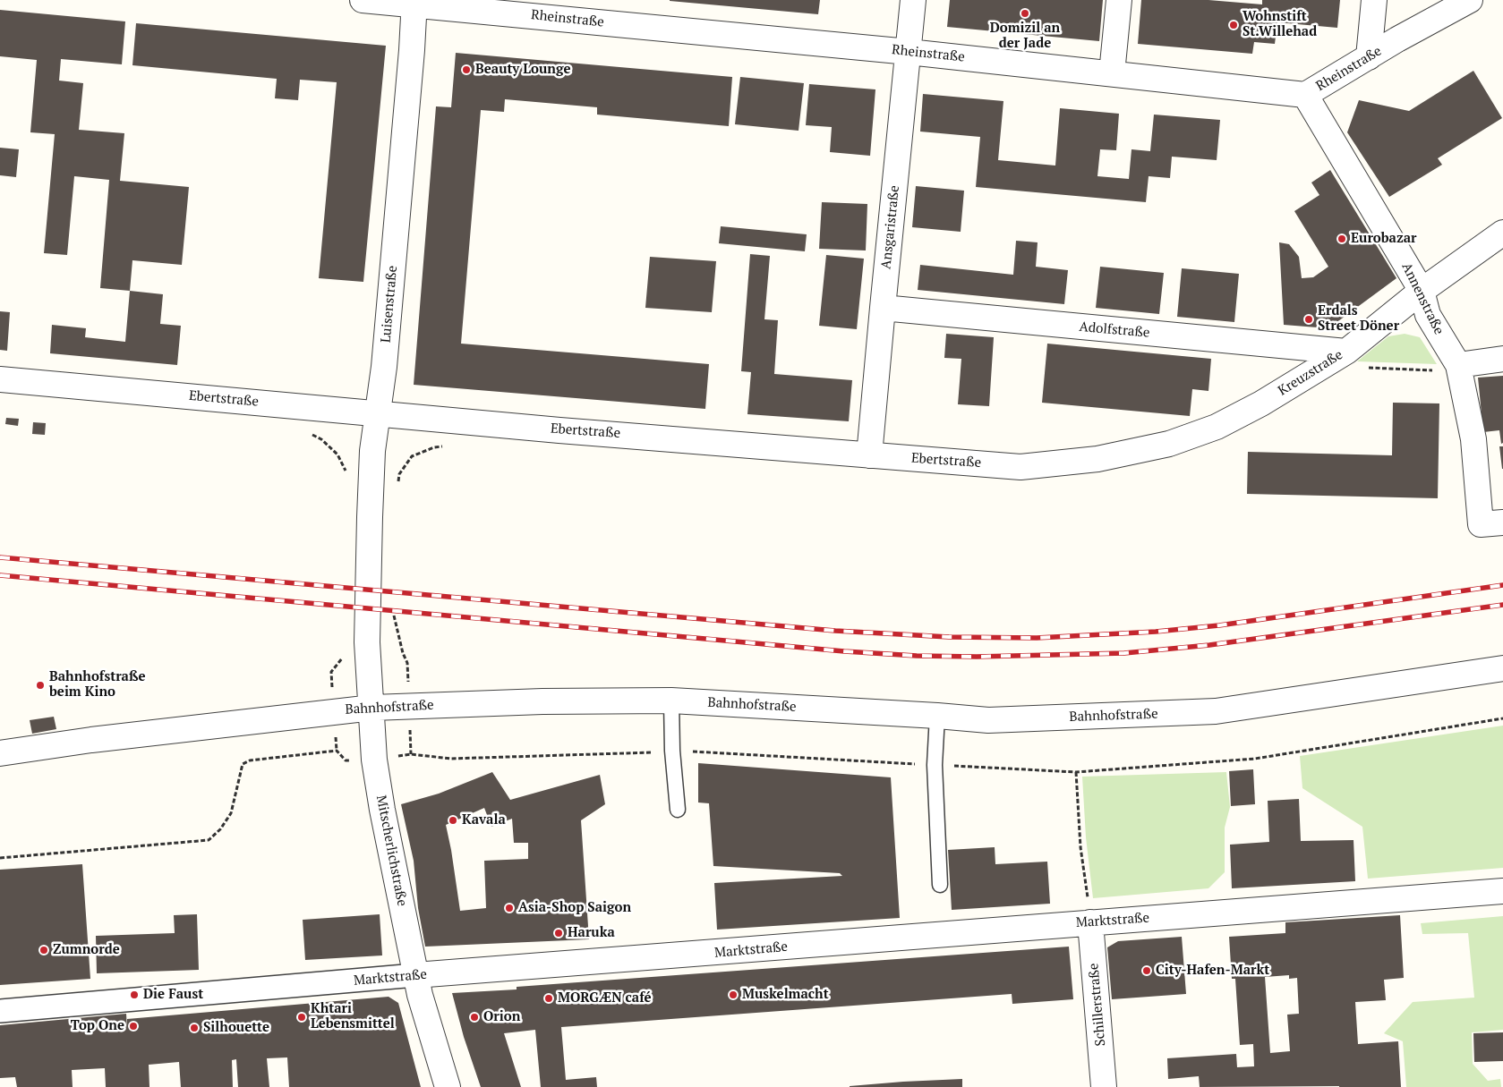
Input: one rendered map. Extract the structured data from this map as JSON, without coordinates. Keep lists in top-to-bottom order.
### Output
{
  "streets": {
    "street": [
      "Rheinstraße",
      "Ansgaristraße",
      "Annenstraße",
      "Luisenstraße",
      "Adolfstraße",
      "Kreuzstraße",
      "Ebertstraße",
      "Bahnhofstraße",
      "Mitscherlichstraße",
      "Marktstraße",
      "Schillerstraße"
    ]
  },
  "crossings": [
    ["Rheinstraße", "Ansgaristraße"],
    ["Rheinstraße", "Annenstraße"],
    ["Rheinstraße", "Luisenstraße"],
    ["Ansgaristraße", "Adolfstraße"],
    ["Ansgaristraße", "Ebertstraße"],
    ["Annenstraße", "Kreuzstraße"],
    ["Luisenstraße", "Ebertstraße"],
    ["Luisenstraße", "Mitscherlichstraße"],
    ["Adolfstraße", "Kreuzstraße"],
    ["Kreuzstraße", "Ebertstraße"],
    ["Bahnhofstraße", "Mitscherlichstraße"],
    ["Mitscherlichstraße", "Marktstraße"],
    ["Marktstraße", "Schillerstraße"]
  ],
  "places": [
    "Domizil an der Jade",
    "Wohnstift St.Willehad",
    "Beauty Lounge",
    "Eurobazar",
    "Erdals Street Döner",
    "Bahnhofstraße beim Kino",
    "Kavala",
    "Asia-Shop Saigon",
    "Haruka",
    "Zumnorde",
    "City-Hafen-Markt",
    "Die Faust",
    "Muskelmacht",
    "MORGÆN café",
    "Khtari Lebensmittel",
    "Orion",
    "Top One",
    "Silhouette"
  ]
}
